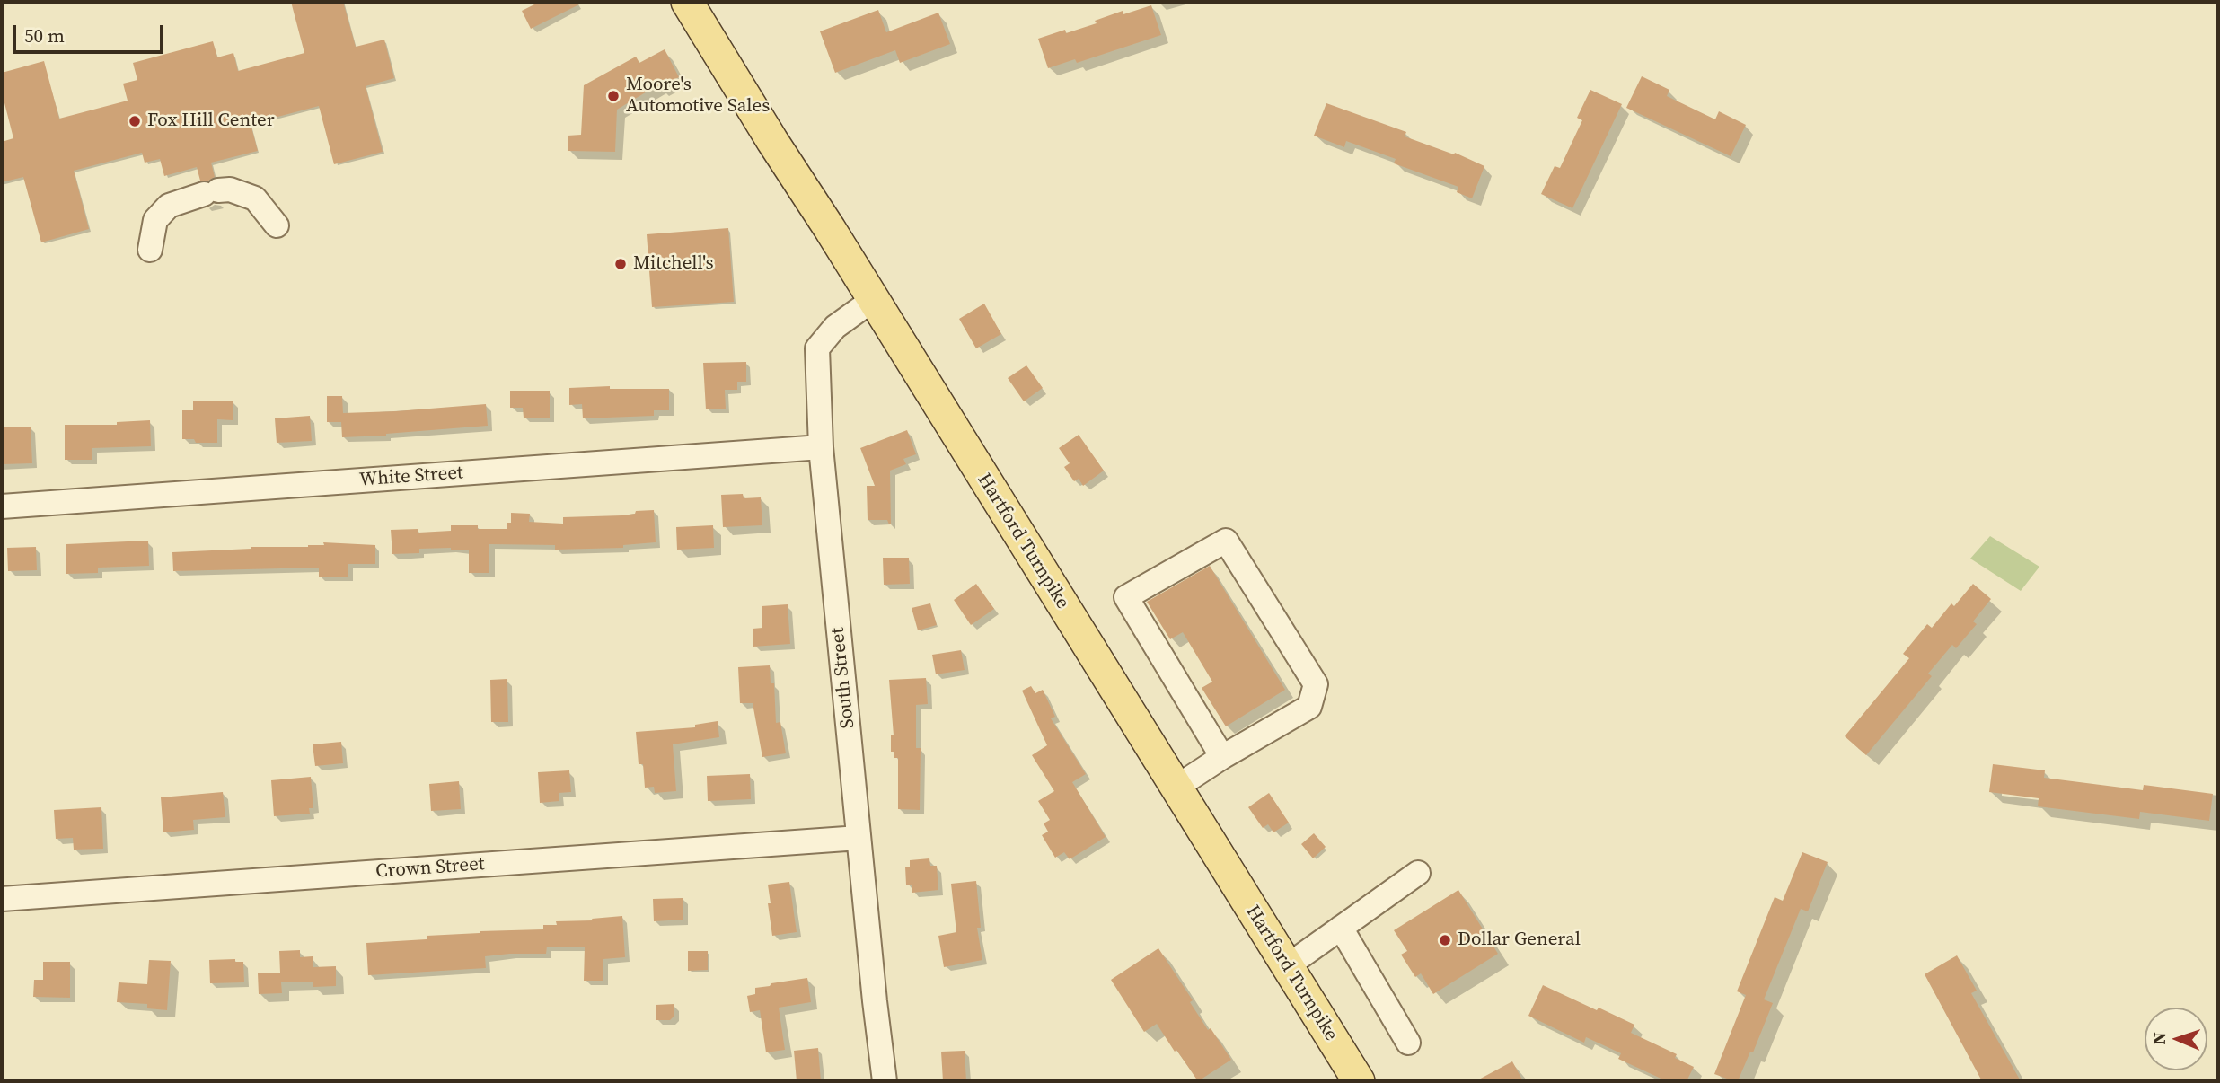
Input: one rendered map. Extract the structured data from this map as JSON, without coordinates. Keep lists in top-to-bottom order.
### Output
{
  "streets": {
    "main road": ["Hartford Turnpike"],
    "street": ["White Street", "South Street", "Crown Street"]
  },
  "crossings": [
    ["White Street", "South Street"],
    ["Hartford Turnpike", "South Street"],
    ["South Street", "Crown Street"]
  ],
  "places": [
    "Moore's Automotive Sales",
    "Fox Hill Center",
    "Mitchell's",
    "Dollar General"
  ],
  "scale_bar": "50 m",
  "north": "left"
}
